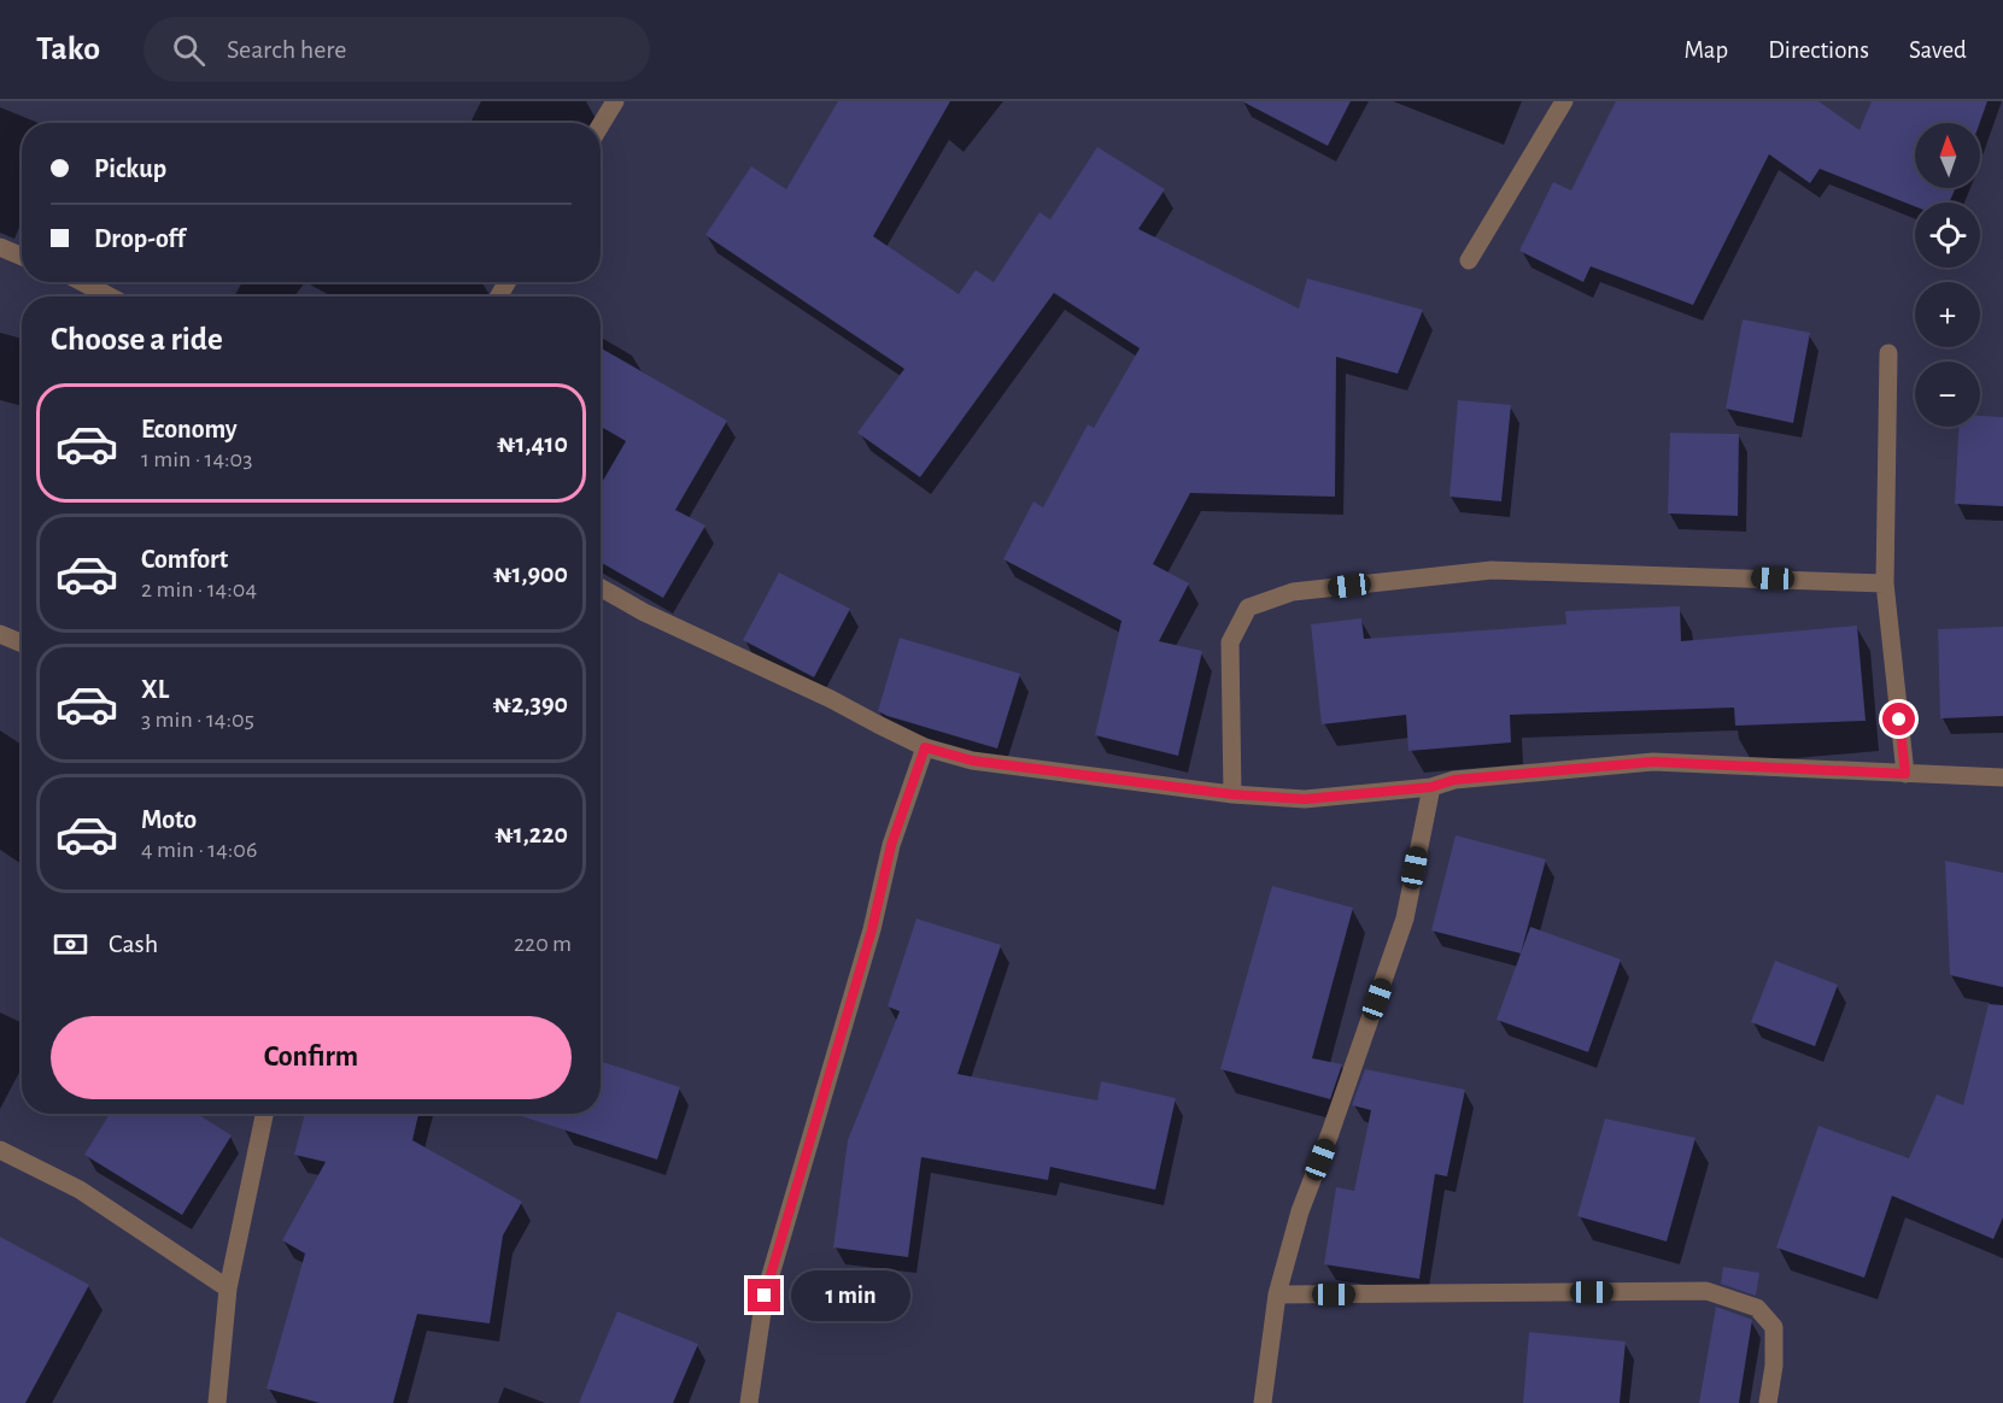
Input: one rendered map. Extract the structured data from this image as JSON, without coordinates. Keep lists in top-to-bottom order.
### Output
{
  "north": "top",
  "page": {
    "header": "Tako",
    "search": "Search here",
    "nav": ["Map", "Directions", "Saved"],
    "map_buttons": ["+", "−"],
    "banner": ["Pickup", "Drop-off"],
    "heading": "Choose a ride",
    "list": [
      {
        "name": "Economy",
        "note": "1 min · 14:03",
        "value": "₦1,410"
      },
      {
        "name": "Comfort",
        "note": "2 min · 14:04",
        "value": "₦1,900"
      },
      {
        "name": "XL",
        "note": "3 min · 14:05",
        "value": "₦2,390"
      },
      {
        "name": "Moto",
        "note": "4 min · 14:06",
        "value": "₦1,220"
      }
    ],
    "pay": ["Cash", "220 m"],
    "buttons": "Confirm",
    "bubble": "1 min"
  }
}
